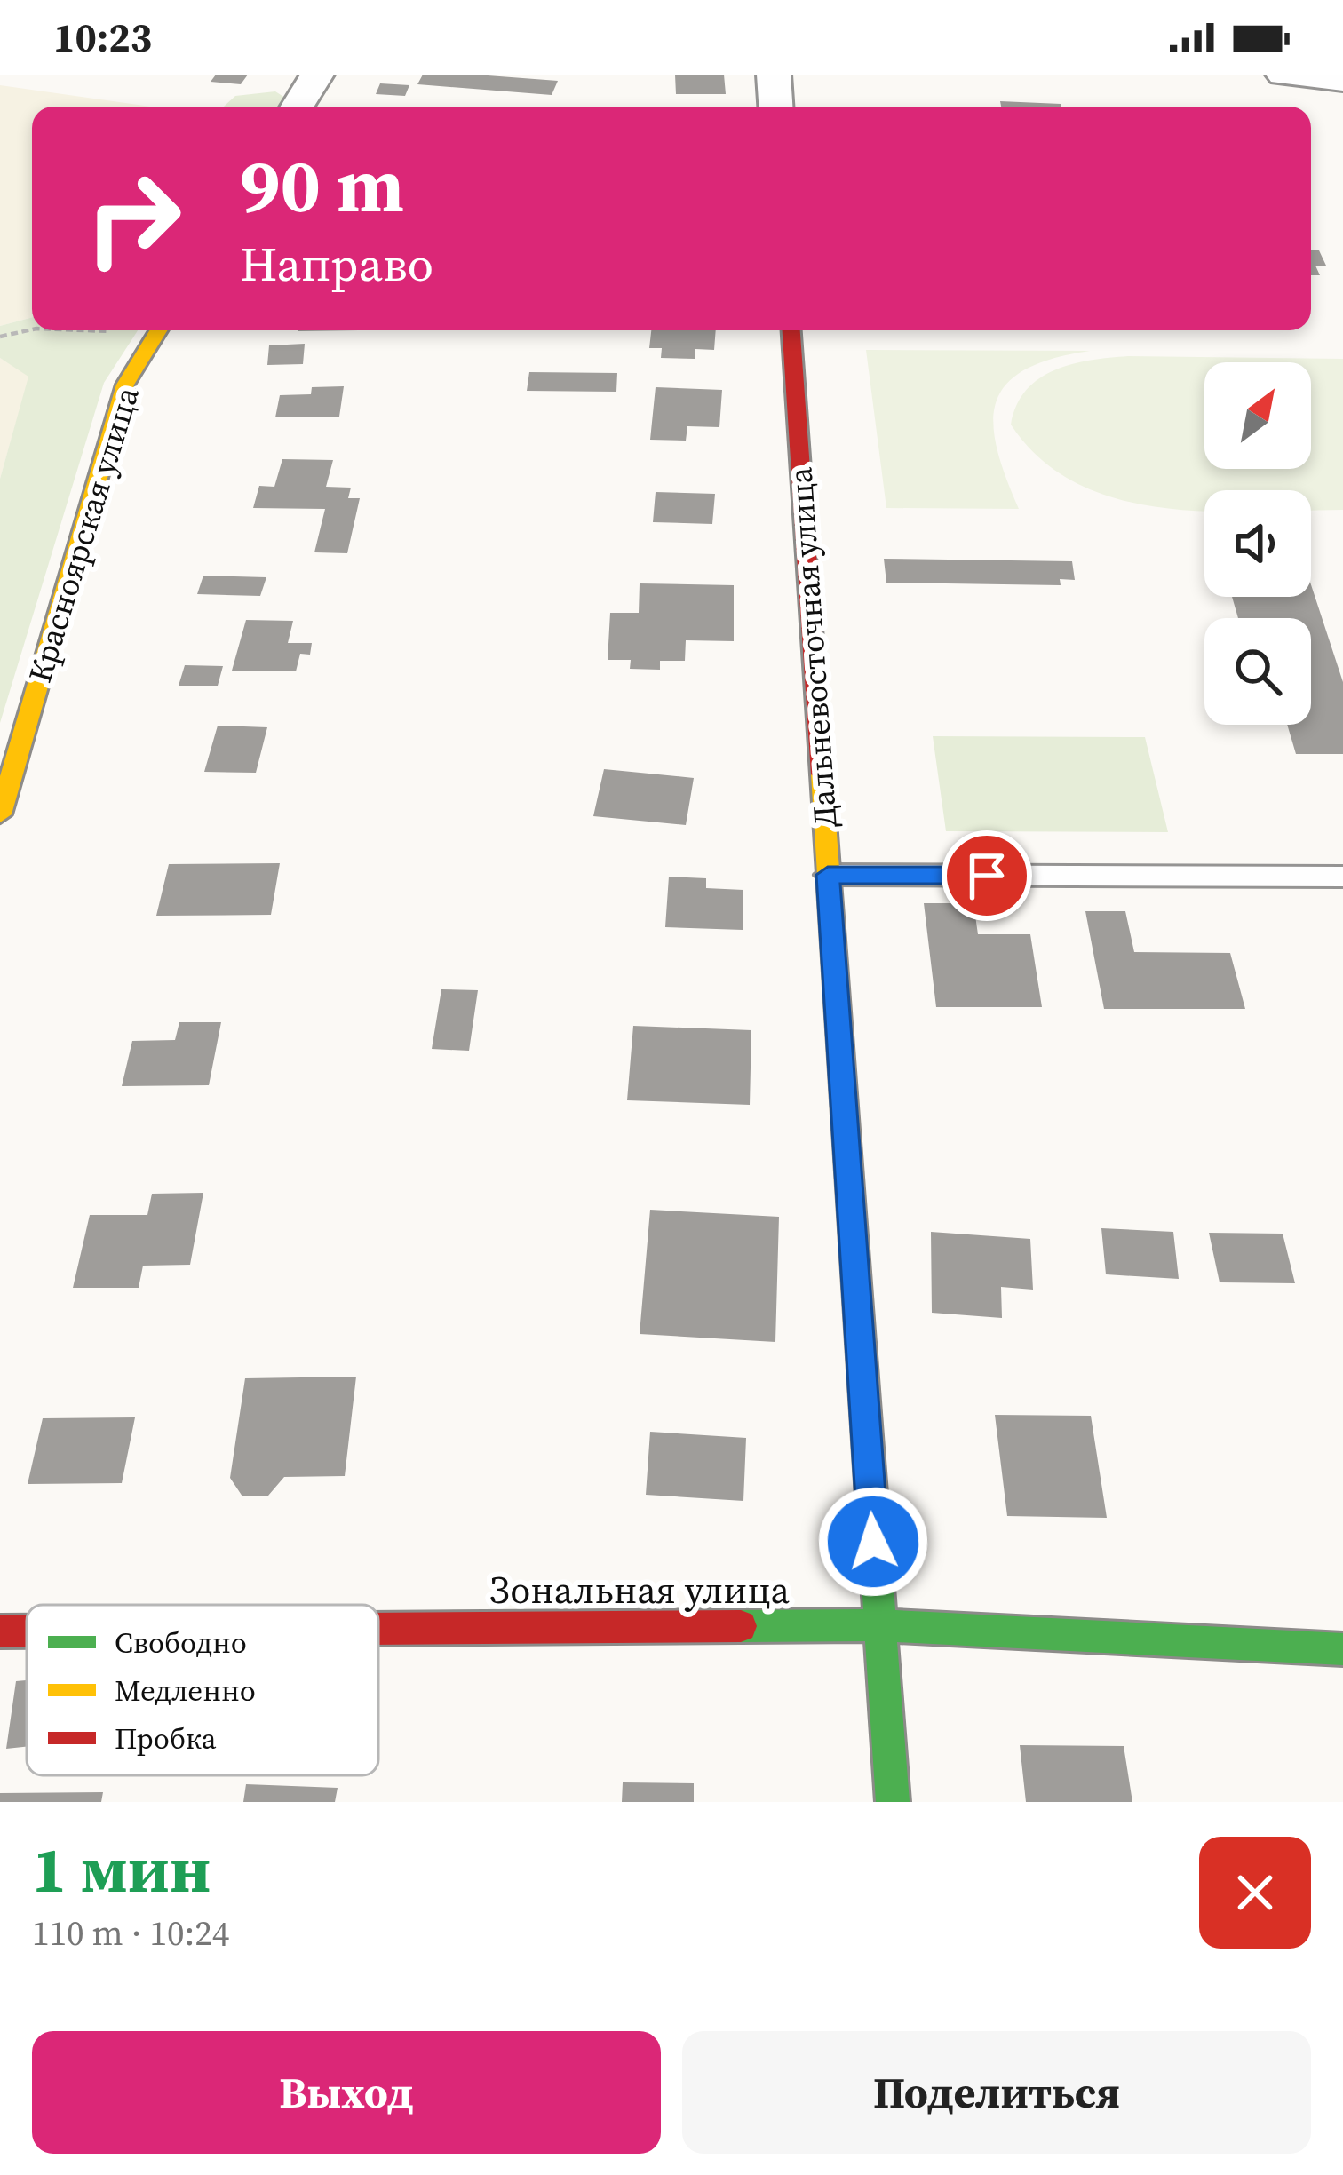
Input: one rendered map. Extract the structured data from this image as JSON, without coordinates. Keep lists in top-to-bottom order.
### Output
{
  "streets": {
    "street": ["Красноярская улица", "Дальневосточная улица", "Зональная улица"]
  },
  "crossings": [
    ["Дальневосточная улица", "Зональная улица"]
  ],
  "legend": ["Свободно", "Медленно", "Пробка"],
  "north": "top right",
  "page": {
    "status": "10:23",
    "turn": ["90 m", "Направо"],
    "heading": ["1 мин", "110 m · 10:24"],
    "buttons": ["Выход", "Поделиться"]
  }
}
